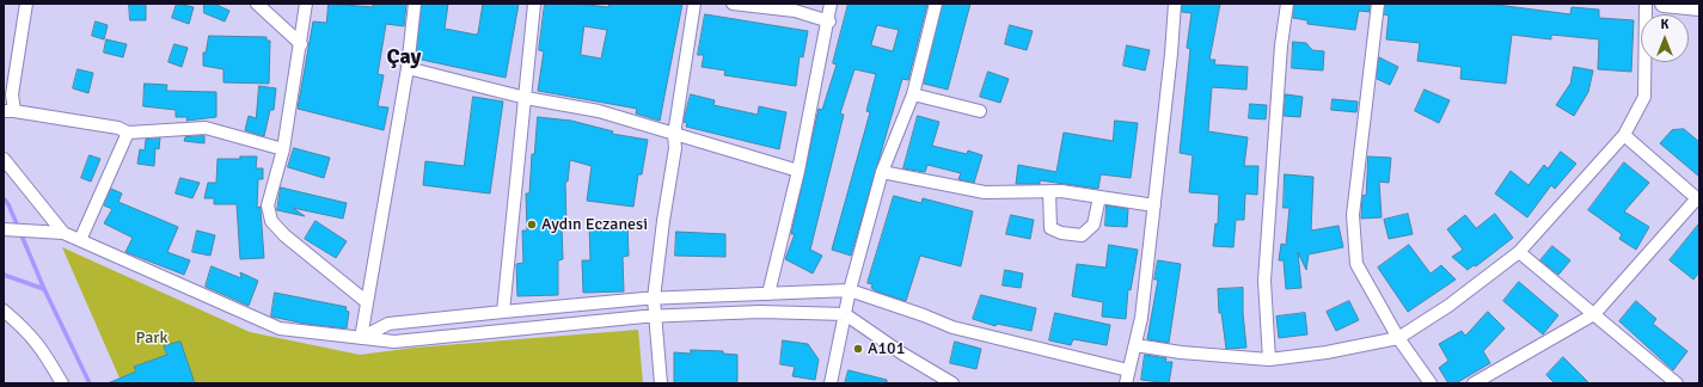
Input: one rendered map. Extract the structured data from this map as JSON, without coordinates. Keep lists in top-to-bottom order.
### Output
{
  "districts": ["Çay"],
  "parks": ["Park"],
  "places": ["Aydın Eczanesi", "A101"],
  "north": "top"
}
